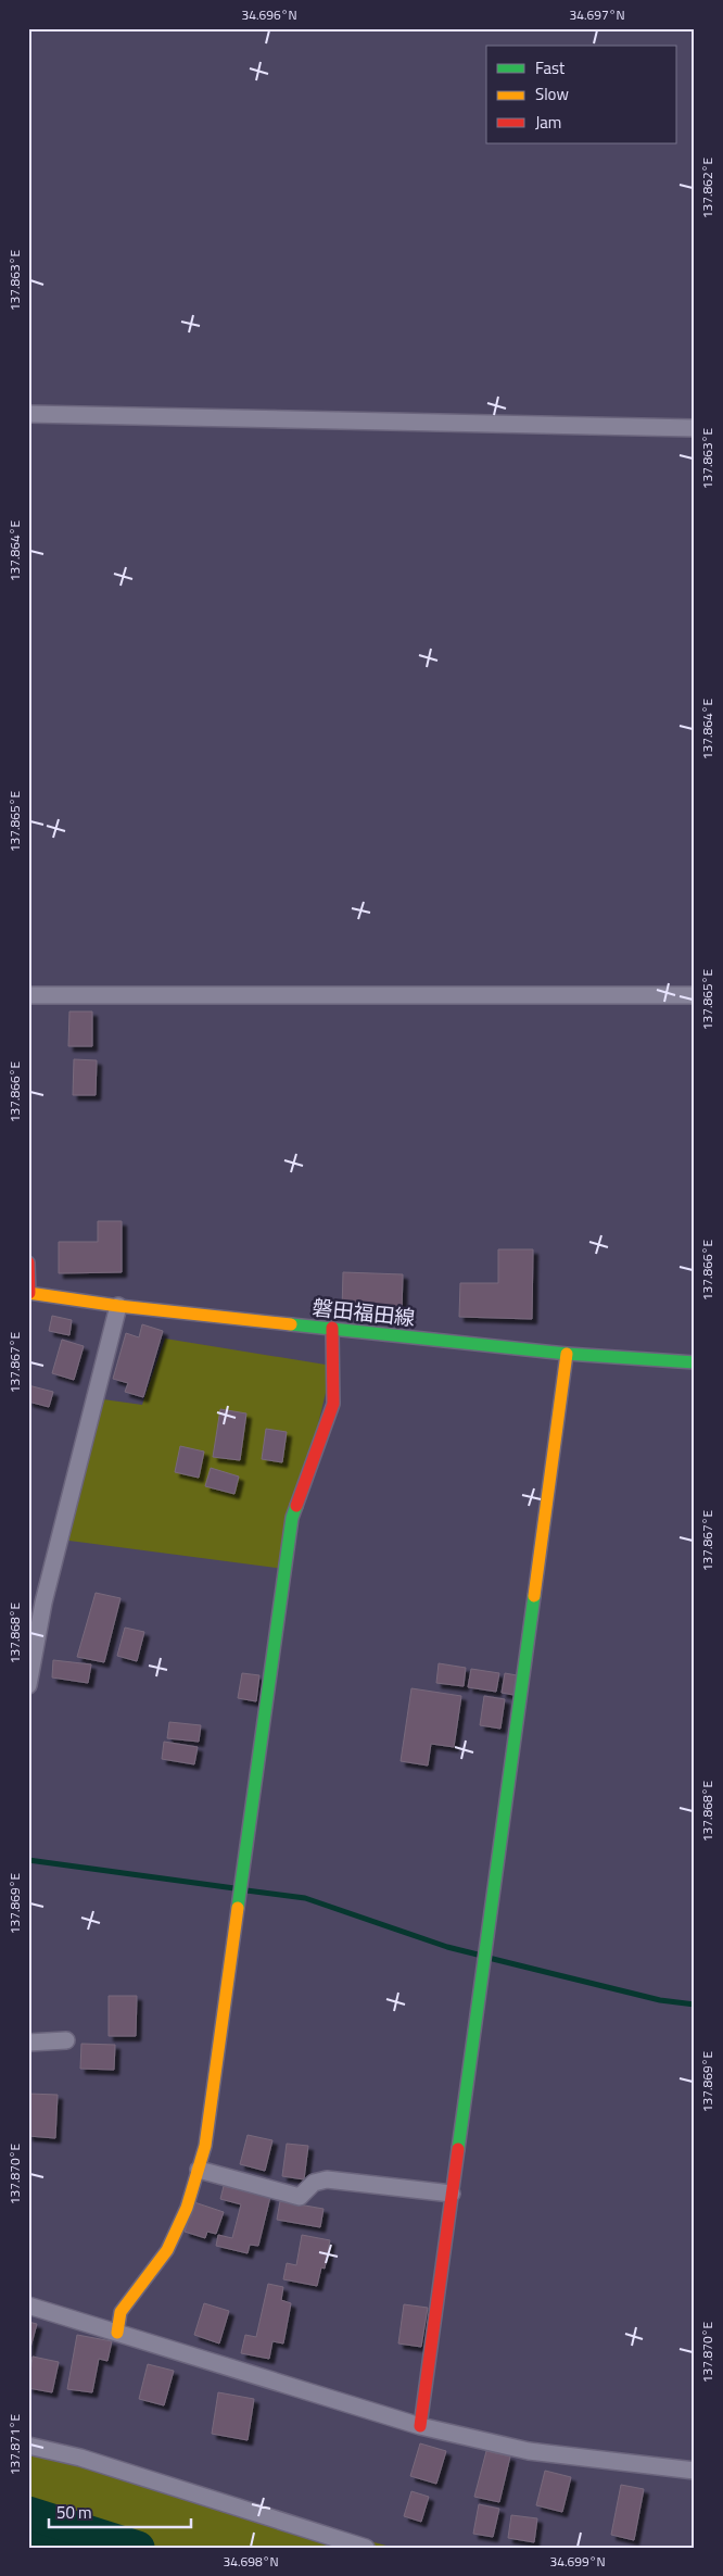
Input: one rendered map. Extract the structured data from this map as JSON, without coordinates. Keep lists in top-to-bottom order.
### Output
{
  "streets": {
    "street": ["磐田福田線"]
  },
  "legend": ["Fast", "Slow", "Jam"],
  "scale_bar": "50 m",
  "coordinates": [
    "34.696°N",
    "34.697°N",
    "137.862°E",
    "137.863°E",
    "137.864°E",
    "137.865°E",
    "137.866°E",
    "137.867°E",
    "137.868°E",
    "137.869°E",
    "137.870°E",
    "137.871°E",
    "34.698°N",
    "34.699°N"
  ]
}
